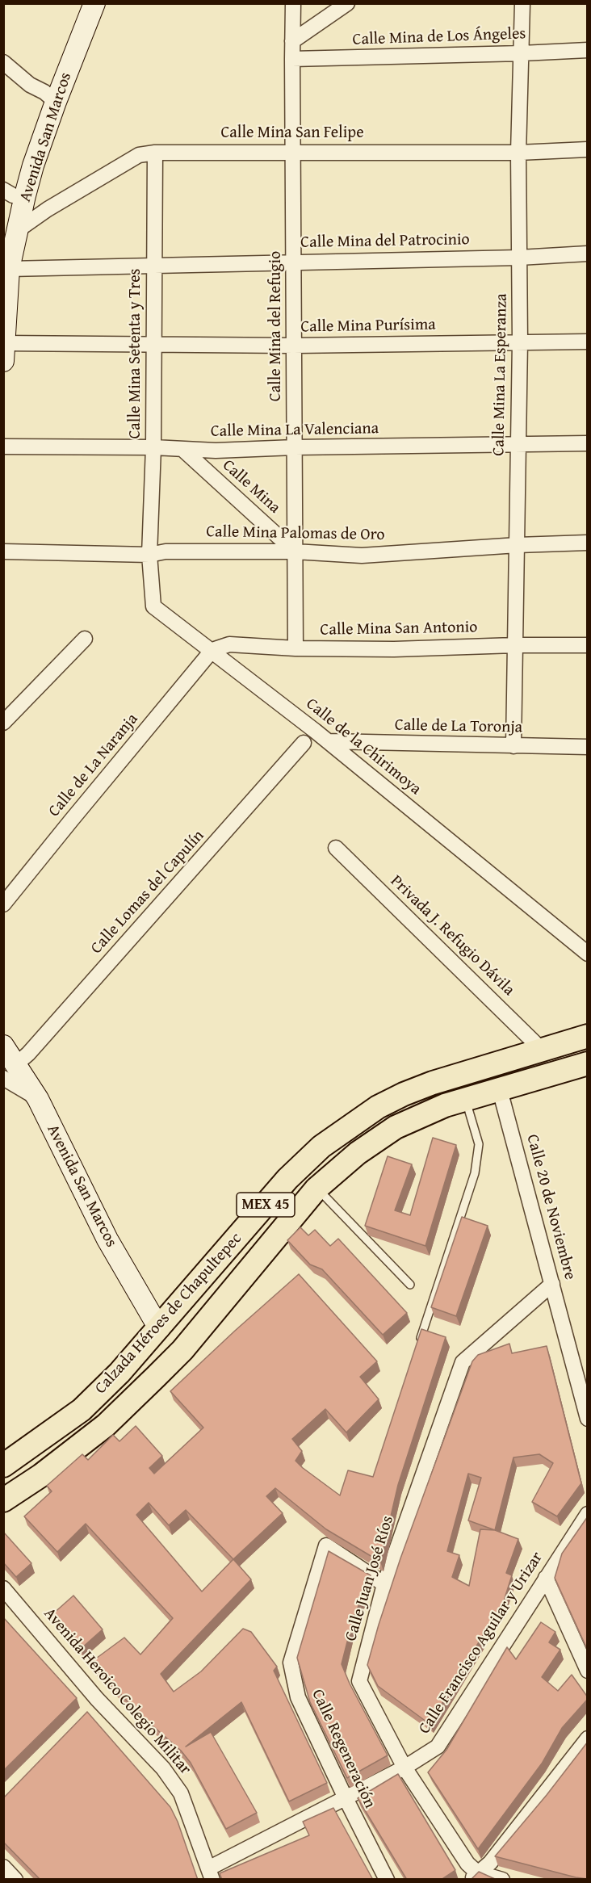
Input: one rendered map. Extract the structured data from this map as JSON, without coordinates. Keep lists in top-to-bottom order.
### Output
{
  "streets": {
    "main road": ["Avenida San Marcos", "MEX 45", "Calzada Héroes de Chapultepec"],
    "street": [
      "Calle Mina de Los Ángeles",
      "Calle Mina San Felipe",
      "Calle Mina del Patrocinio",
      "Calle Mina del Refugio",
      "Calle Mina Purísima",
      "Calle Mina Setenta y Tres",
      "Calle Mina La Esperanza",
      "Calle Mina La Valenciana",
      "Calle Mina",
      "Calle Mina Palomas de Oro",
      "Calle Mina San Antonio",
      "Calle de La Toronja",
      "Calle de la Chirimoya",
      "Calle de La Naranja",
      "Calle Lomas del Capulín",
      "Privada J. Refugio Dávila",
      "Calle 20 de Noviembre",
      "Calle Juan José Ríos",
      "Calle Francisco Aguilar y Urizar",
      "Avenida Heroico Colegio Militar",
      "Calle Regeneración"
    ]
  },
  "crossings": [
    ["Calle Mina de Los Ángeles", "Calle Mina del Refugio"],
    ["Calle Mina de Los Ángeles", "Calle Mina La Esperanza"],
    ["Calle Mina San Felipe", "Avenida San Marcos"],
    ["Calle Mina San Felipe", "Calle Mina del Refugio"],
    ["Calle Mina San Felipe", "Calle Mina Setenta y Tres"],
    ["Calle Mina San Felipe", "Calle Mina La Esperanza"],
    ["Avenida San Marcos", "Calle Mina del Patrocinio"],
    ["Avenida San Marcos", "Calle Mina Purísima"],
    ["Avenida San Marcos", "Calle Lomas del Capulín"],
    ["Avenida San Marcos", "Calzada Héroes de Chapultepec"],
    ["Calle Mina del Patrocinio", "Calle Mina del Refugio"],
    ["Calle Mina del Patrocinio", "Calle Mina Setenta y Tres"],
    ["Calle Mina del Patrocinio", "Calle Mina La Esperanza"],
    ["Calle Mina del Refugio", "Calle Mina Purísima"],
    ["Calle Mina del Refugio", "Calle Mina La Valenciana"],
    ["Calle Mina del Refugio", "Calle Mina"],
    ["Calle Mina del Refugio", "Calle Mina Palomas de Oro"],
    ["Calle Mina del Refugio", "Calle Mina San Antonio"],
    ["Calle Mina Purísima", "Calle Mina Setenta y Tres"],
    ["Calle Mina Purísima", "Calle Mina La Esperanza"],
    ["Calle Mina Setenta y Tres", "Calle Mina La Valenciana"],
    ["Calle Mina Setenta y Tres", "Calle Mina Palomas de Oro"],
    ["Calle Mina Setenta y Tres", "Calle de la Chirimoya"],
    ["Calle Mina La Esperanza", "Calle Mina La Valenciana"],
    ["Calle Mina La Esperanza", "Calle Mina Palomas de Oro"],
    ["Calle Mina La Esperanza", "Calle Mina San Antonio"],
    ["Calle Mina La Esperanza", "Calle de La Toronja"],
    ["Calle Mina La Valenciana", "Calle Mina"],
    ["Calle Mina", "Calle Mina Palomas de Oro"],
    ["Calle Mina Palomas de Oro", "Calle de la Chirimoya"],
    ["Calle Mina San Antonio", "Calle de la Chirimoya"],
    ["Calle Mina San Antonio", "Calle de La Naranja"],
    ["Calle de La Toronja", "Calle de la Chirimoya"],
    ["Calle de la Chirimoya", "Calle de La Naranja"],
    ["Privada J. Refugio Dávila", "Calzada Héroes de Chapultepec"],
    ["Calle 20 de Noviembre", "Calzada Héroes de Chapultepec"],
    ["Calle 20 de Noviembre", "Calle Juan José Ríos"],
    ["Calle Juan José Ríos", "Calle Francisco Aguilar y Urizar"],
    ["Calle Juan José Ríos", "Calle Regeneración"],
    ["Calle Francisco Aguilar y Urizar", "Avenida Heroico Colegio Militar"],
    ["Calle Francisco Aguilar y Urizar", "Calle Regeneración"]
  ]
}
